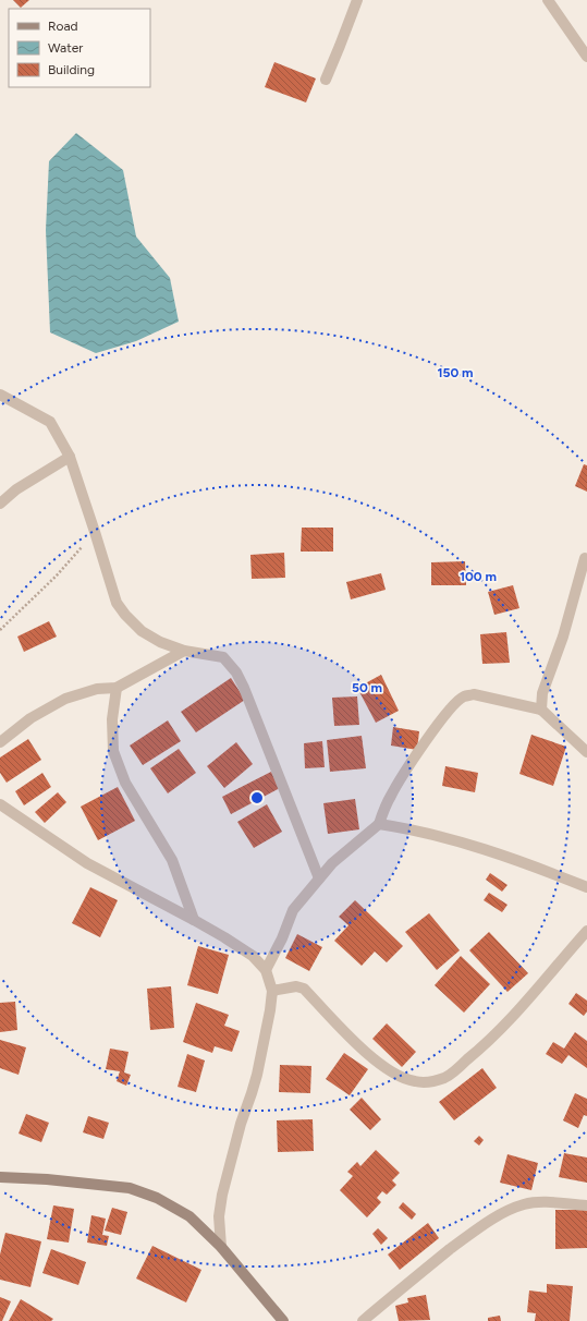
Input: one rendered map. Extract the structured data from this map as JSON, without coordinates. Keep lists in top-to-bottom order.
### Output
{
  "legend": ["Road", "Water", "Building"],
  "rings": ["150 m", "100 m", "50 m"]
}
